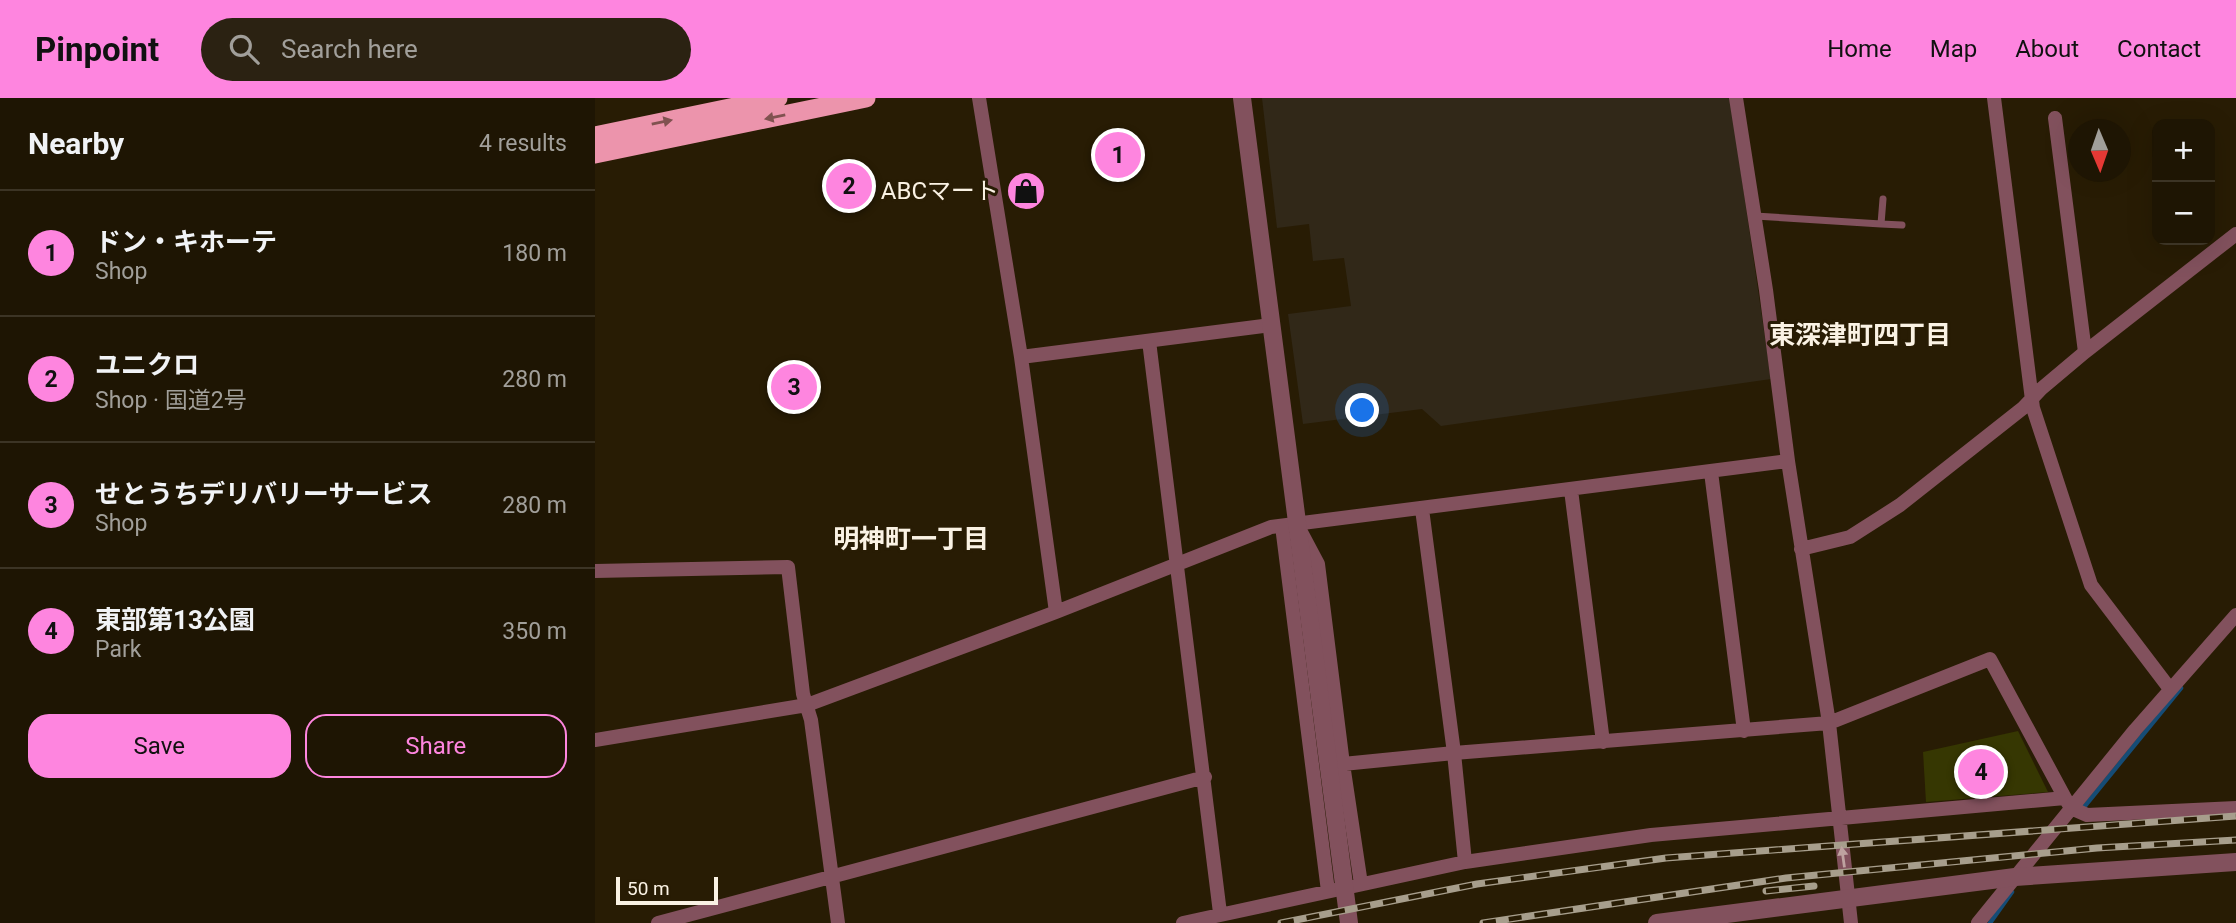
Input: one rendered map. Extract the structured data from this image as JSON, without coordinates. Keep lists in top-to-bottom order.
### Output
{
  "districts": ["東深津町四丁目", "明神町一丁目"],
  "places": {
    "shop": ["ABCマート"]
  },
  "scale_bar": "50 m",
  "north": "bottom",
  "page": {
    "header": "Pinpoint",
    "search": "Search here",
    "nav": [
      "Home",
      "Map",
      "About",
      "Contact"
    ],
    "heading": ["Nearby", "4 results"],
    "map_buttons": ["+", "−"],
    "pins": [
      "1",
      "2",
      "3",
      "4"
    ],
    "list": [
      {
        "mark": "1",
        "name": "ドン・キホーテ",
        "note": "Shop",
        "value": "180 m"
      },
      {
        "mark": "2",
        "name": "ユニクロ",
        "note": "Shop · 国道2号",
        "value": "280 m"
      },
      {
        "mark": "3",
        "name": "せとうちデリバリーサービス",
        "note": "Shop",
        "value": "280 m"
      },
      {
        "mark": "4",
        "name": "東部第13公園",
        "note": "Park",
        "value": "350 m"
      }
    ],
    "buttons": ["Save", "Share"],
    "scale": "50 m"
  }
}
